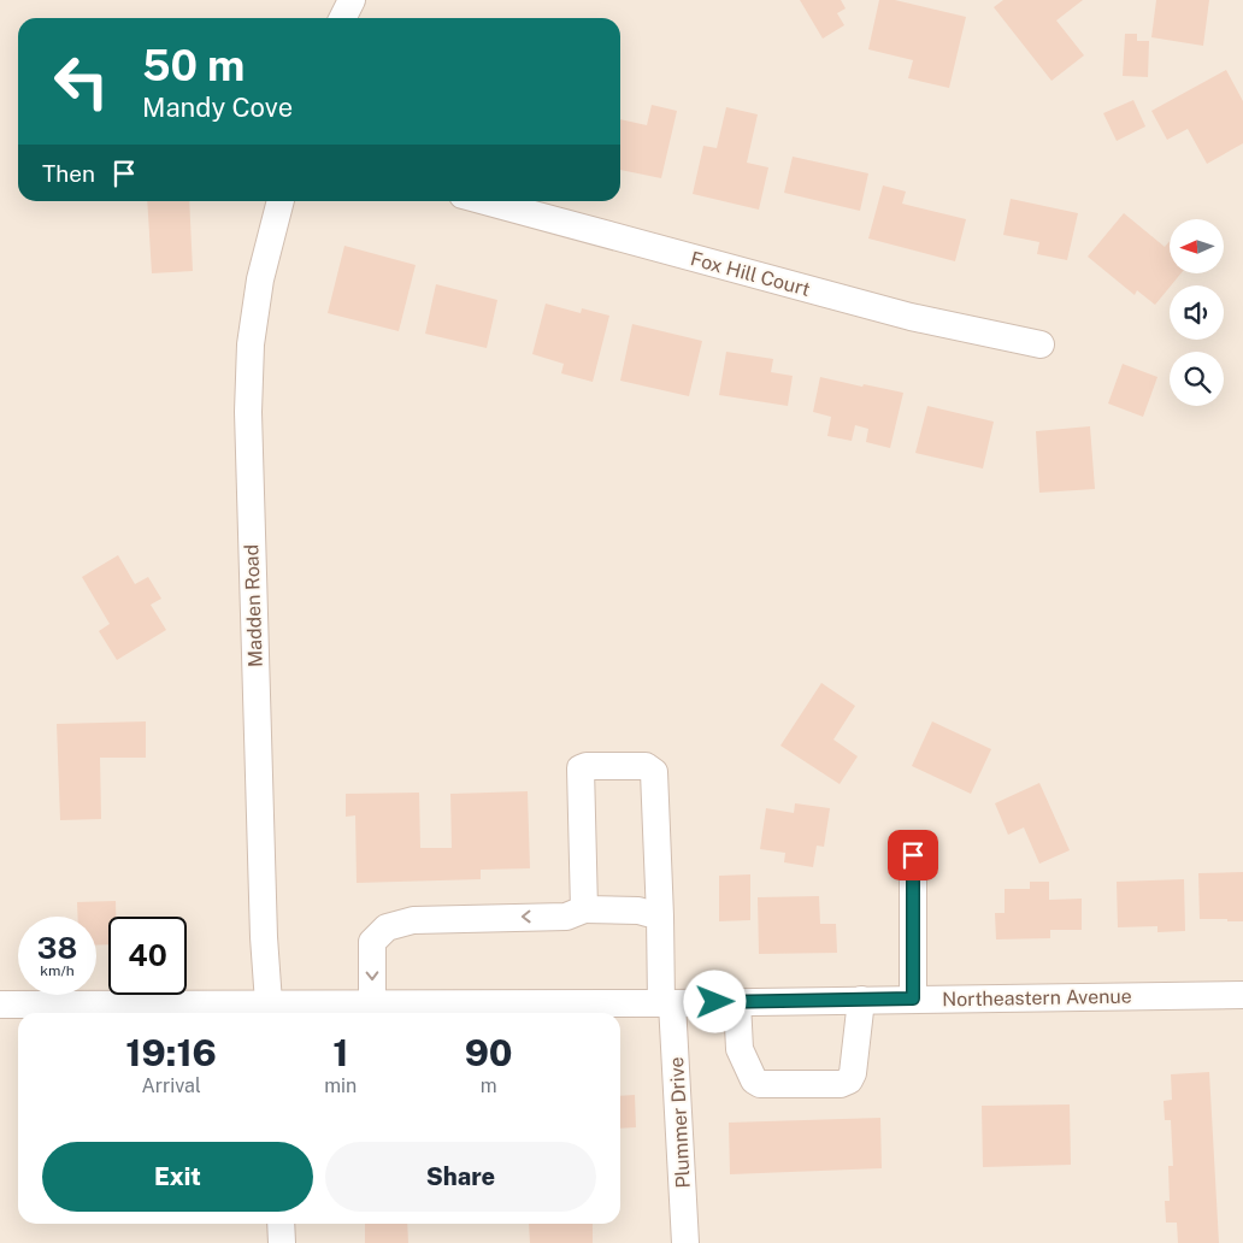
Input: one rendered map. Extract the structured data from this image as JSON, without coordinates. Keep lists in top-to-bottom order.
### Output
{
  "streets": {
    "street": [
      "Fox Hill Court",
      "Madden Road",
      "Northeastern Avenue",
      "Plummer Drive"
    ]
  },
  "crossings": [
    ["Madden Road", "Northeastern Avenue"],
    ["Northeastern Avenue", "Plummer Drive"]
  ],
  "north": "left",
  "page": {
    "turn": ["50 m", "Mandy Cove"],
    "then": "Then",
    "speed": "38 km/h",
    "limit": "40",
    "eta": [
      "19:16",
      "Arrival",
      "1",
      "min",
      "90",
      "m"
    ],
    "buttons": ["Exit", "Share"]
  }
}
